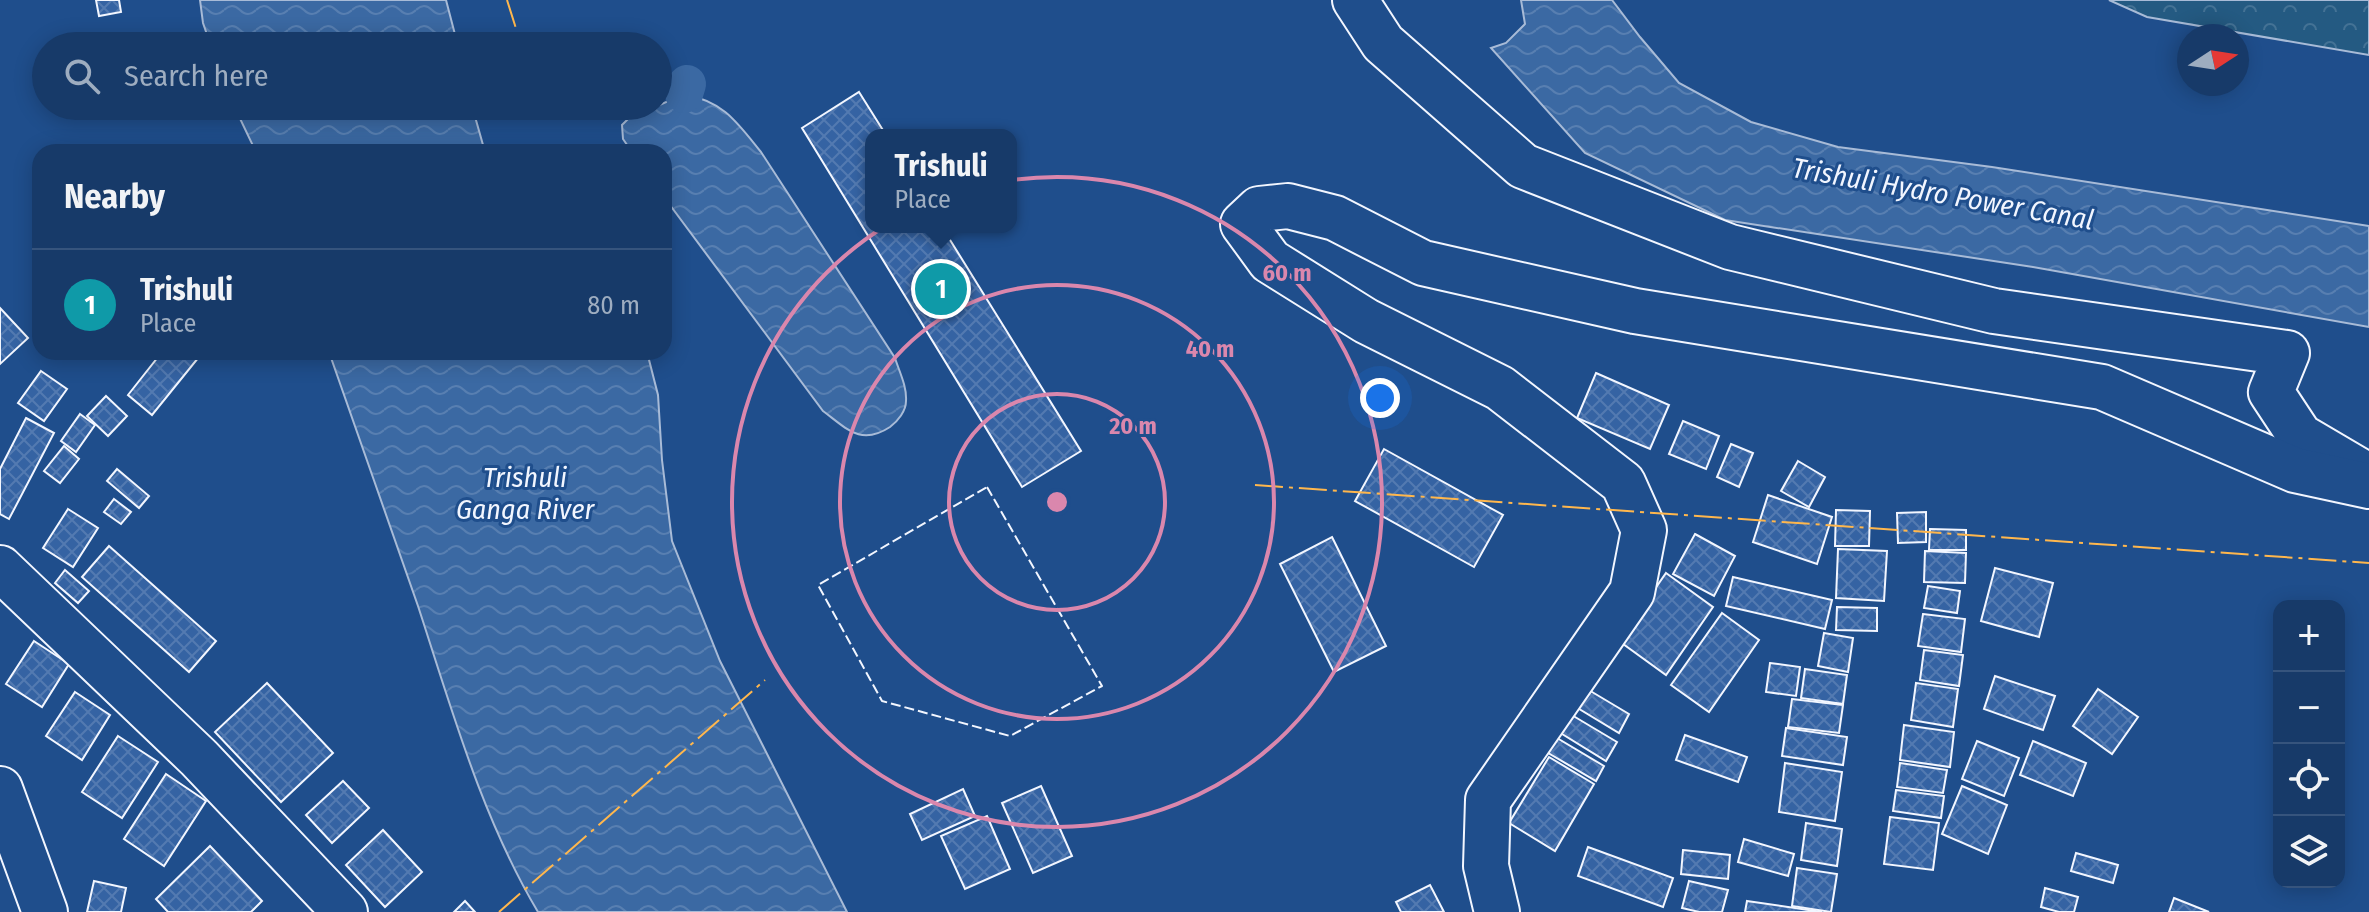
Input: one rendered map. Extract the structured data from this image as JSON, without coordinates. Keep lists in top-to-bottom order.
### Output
{
  "water": ["Trishuli Hydro Power Canal", "Trishuli Ganga River"],
  "north": "right",
  "page": {
    "search": "Search here",
    "popup": ["Trishuli", "Place"],
    "heading": "Nearby",
    "list": [
      {
        "mark": "1",
        "name": "Trishuli",
        "note": "Place",
        "value": "80 m"
      }
    ],
    "pins": "1",
    "map_buttons": ["+", "−"]
  },
  "rings": ["60 m", "40 m", "20 m"]
}
